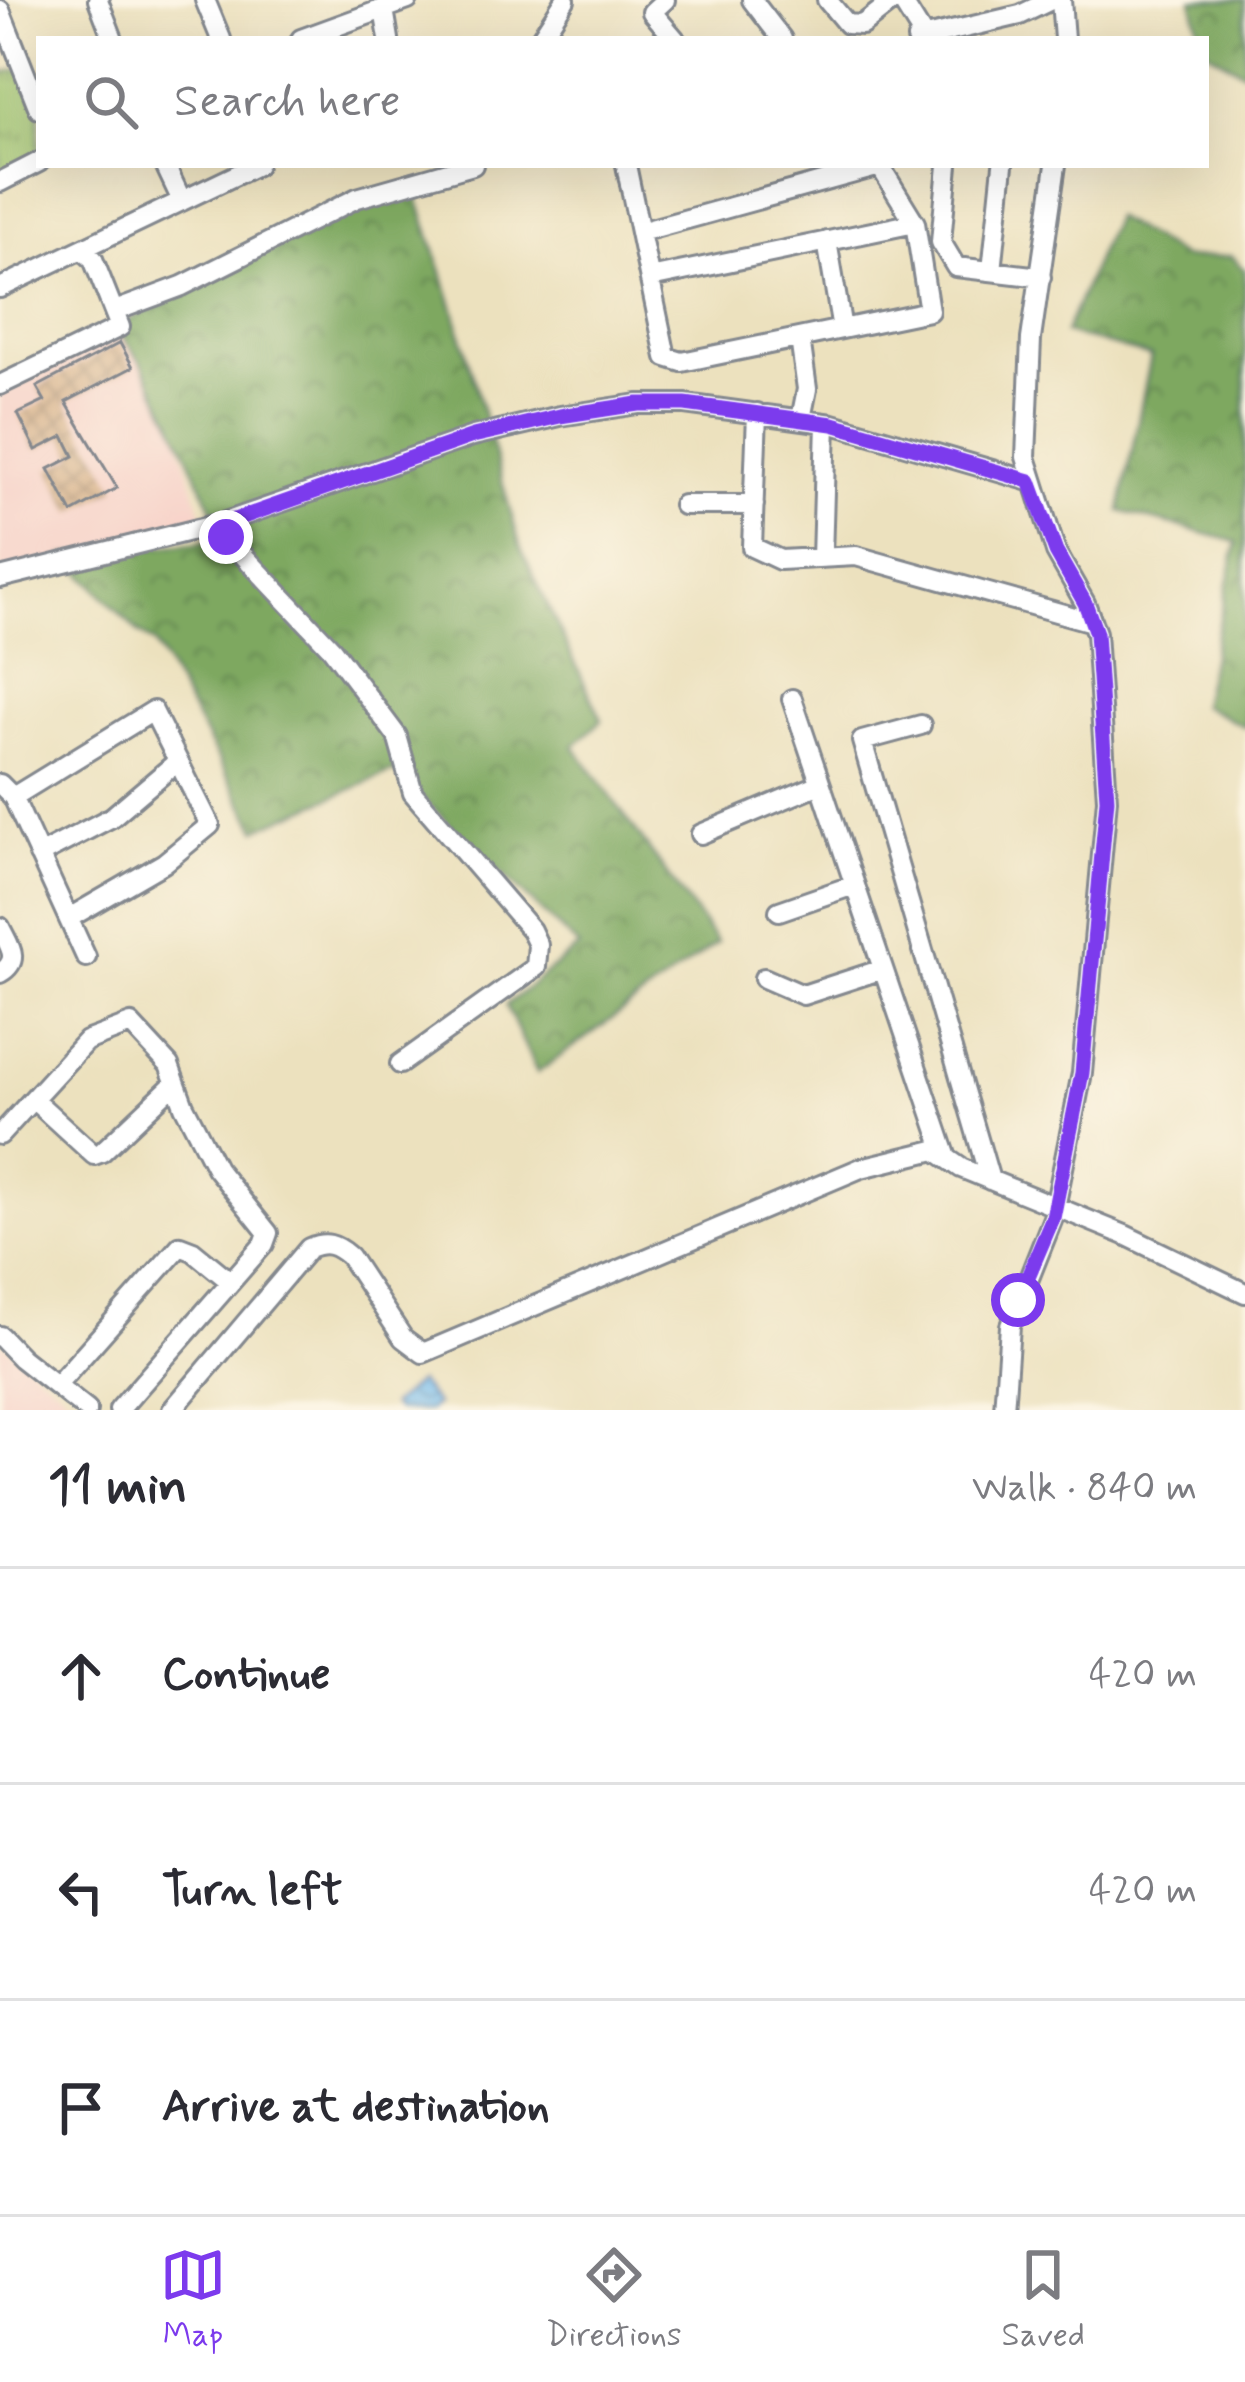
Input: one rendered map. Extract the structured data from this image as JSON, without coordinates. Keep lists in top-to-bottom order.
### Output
{
  "page": {
    "search": "Search here",
    "heading": ["11 min", "Walk · 840 m"],
    "list": [
      ["Continue", "420 m"],
      ["Turn left", "420 m"],
      "Arrive at destination"
    ],
    "nav": ["Map", "Directions", "Saved"]
  }
}
